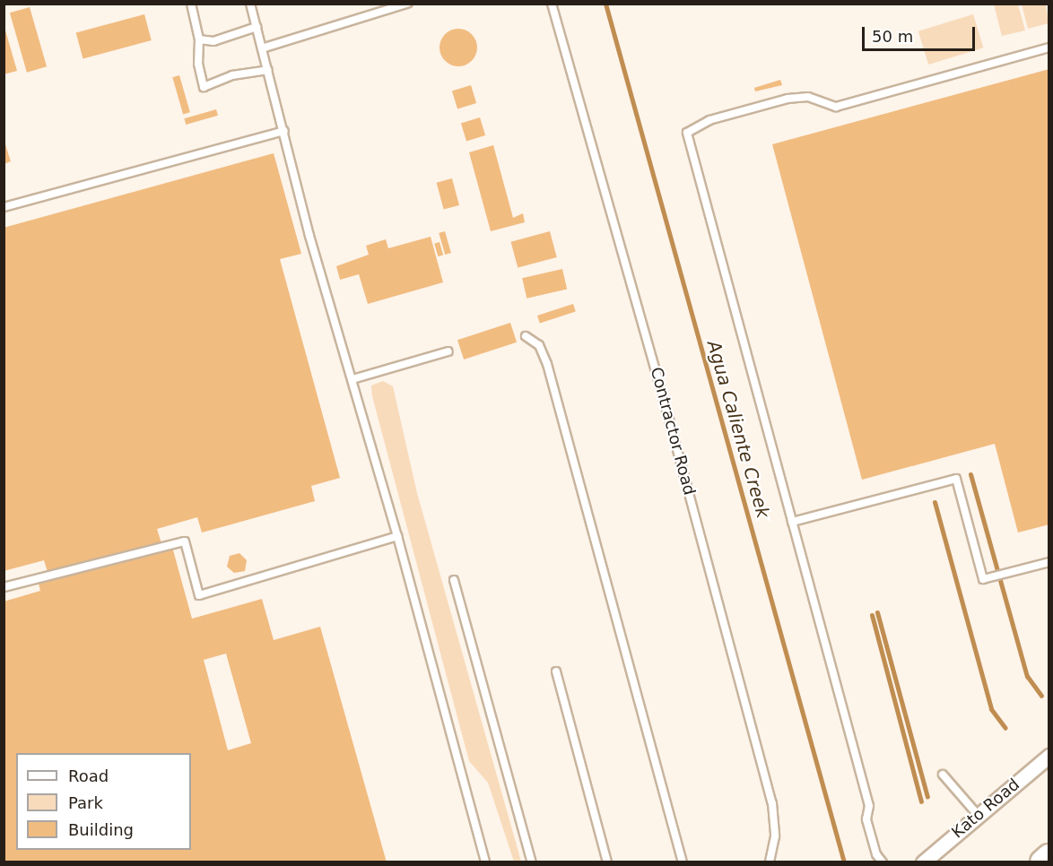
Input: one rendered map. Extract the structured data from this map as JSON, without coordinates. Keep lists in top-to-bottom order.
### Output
{
  "streets": {
    "street": ["Kato Road"],
    "lane": ["Contractor Road"]
  },
  "water": ["Agua Caliente Creek"],
  "legend": ["Road", "Park", "Building"],
  "scale_bar": "50 m"
}
